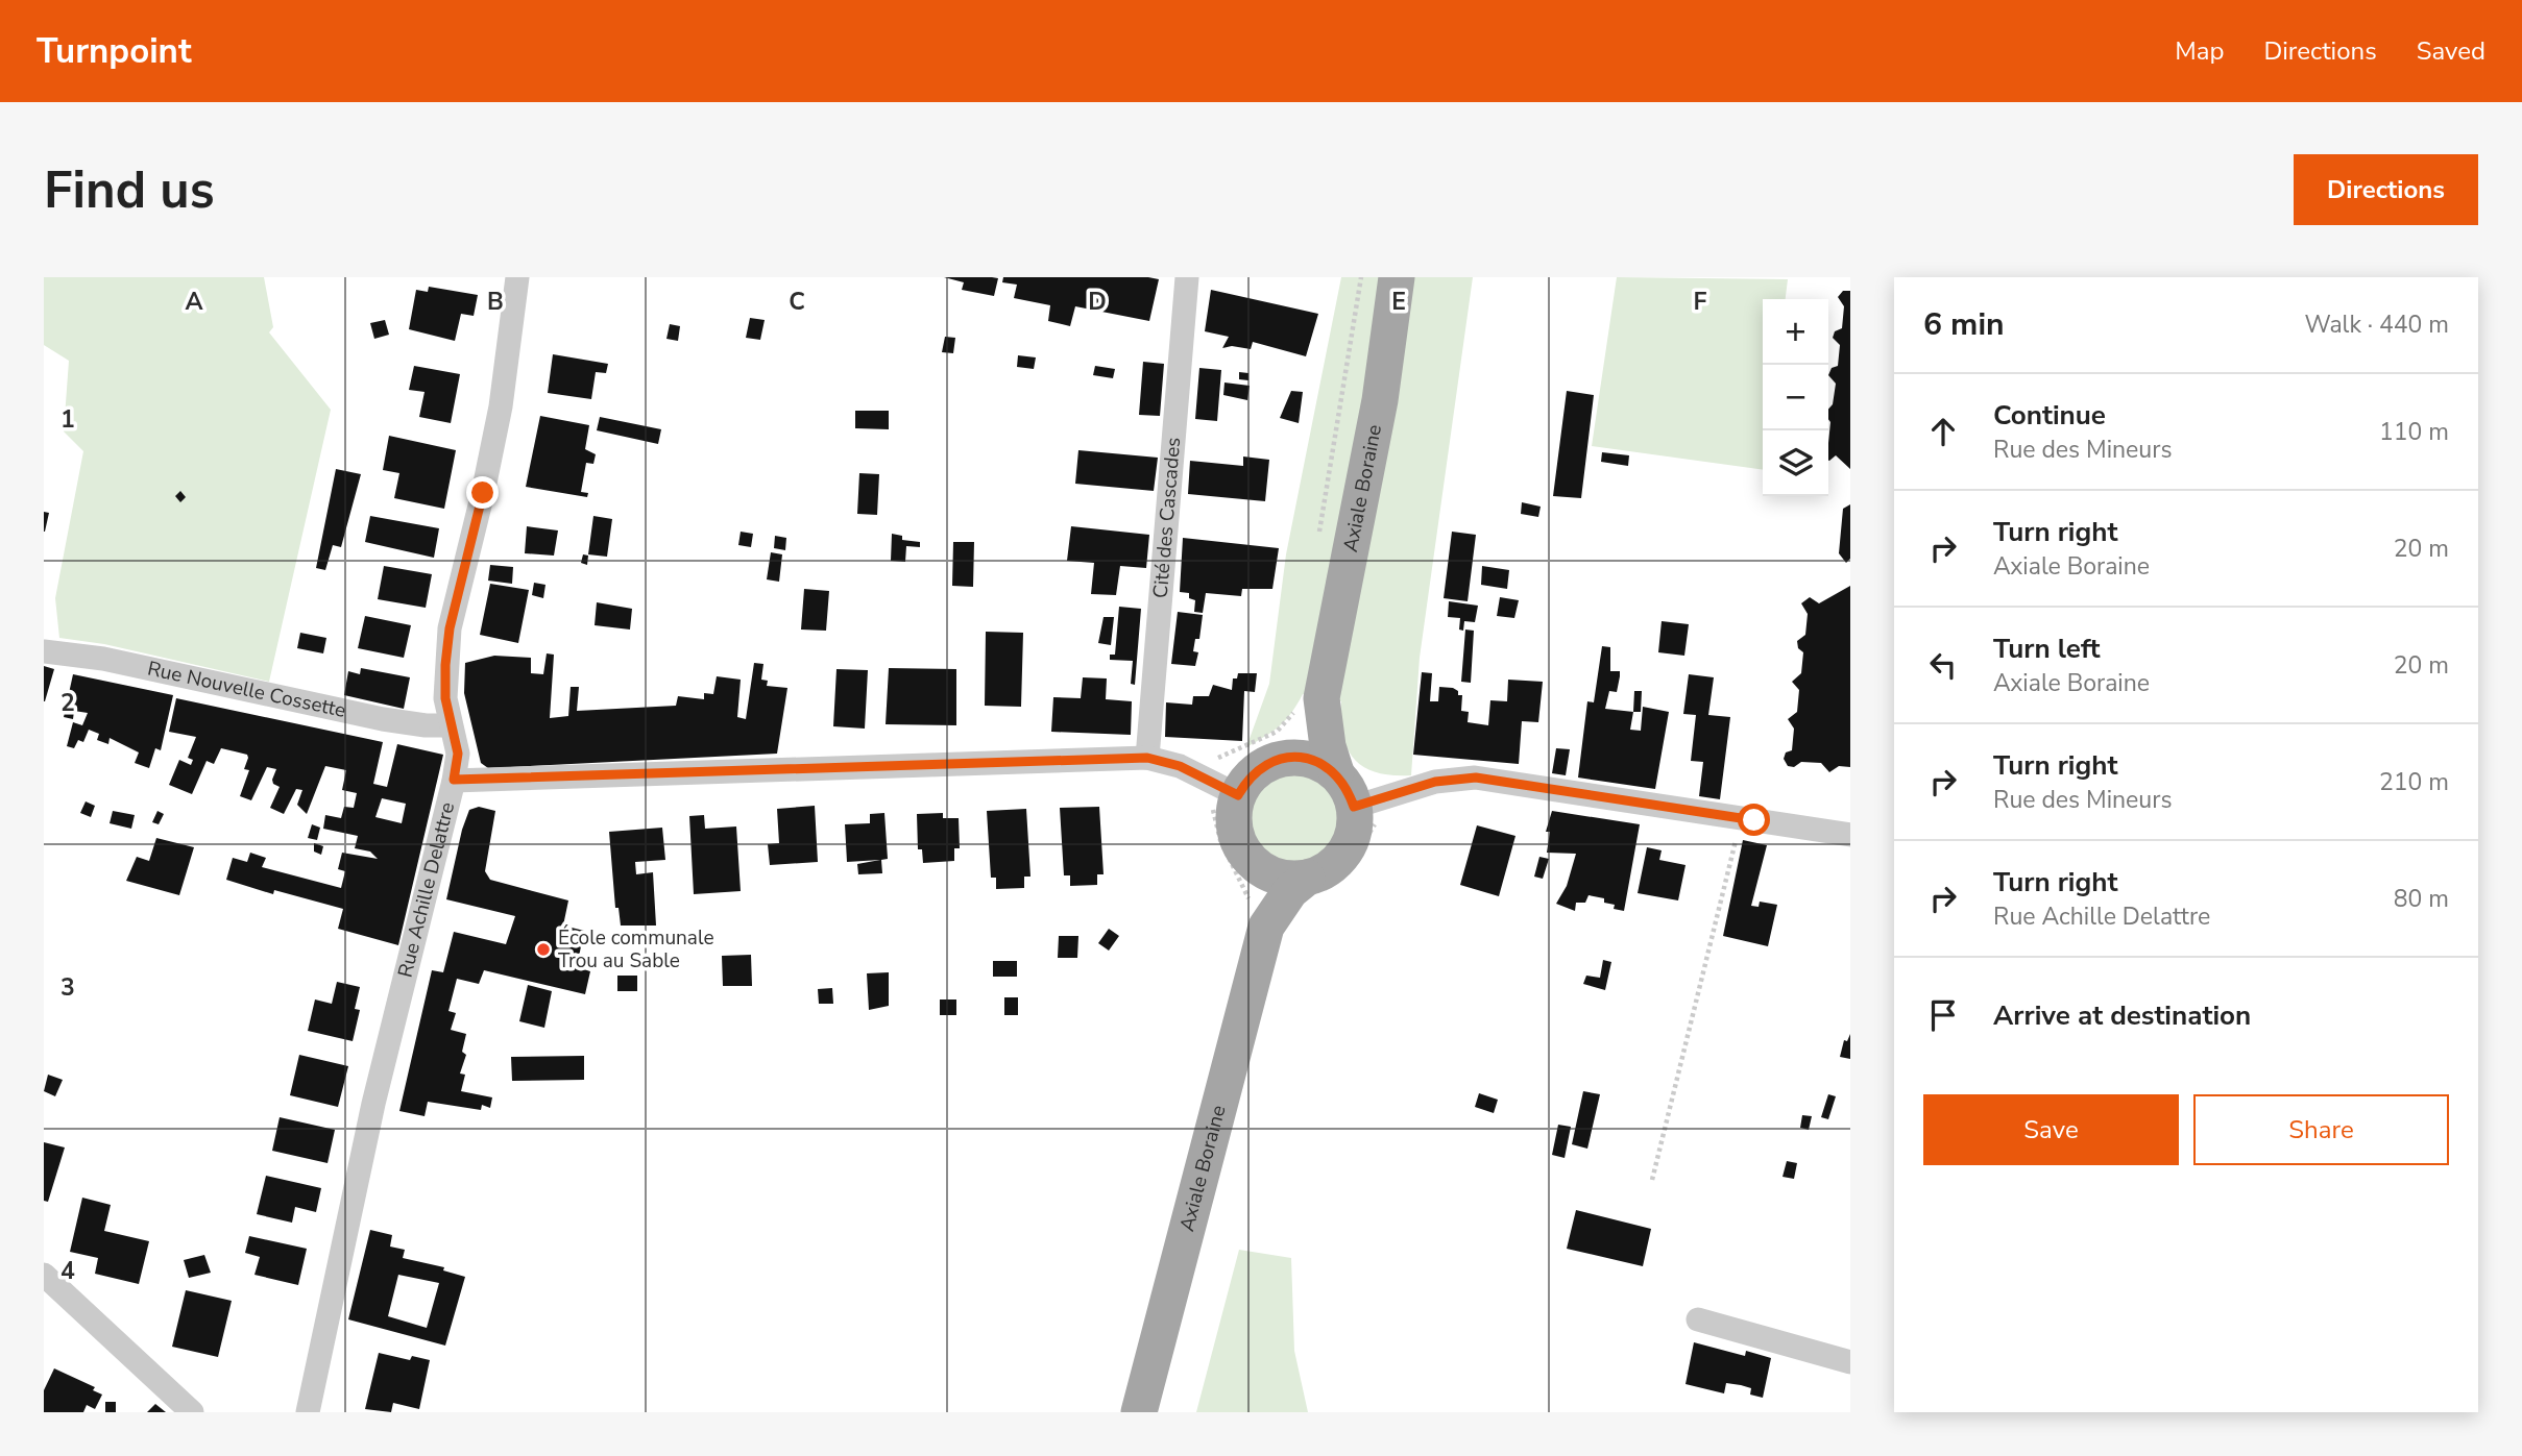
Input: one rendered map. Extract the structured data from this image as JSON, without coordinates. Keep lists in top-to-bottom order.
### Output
{
  "streets": {
    "main road": ["Axiale Boraine"],
    "street": ["Cité des Cascades", "Rue Nouvelle Cossette", "Rue Achille Delattre"]
  },
  "crossings": [
    ["Rue Nouvelle Cossette", "Rue Achille Delattre"]
  ],
  "places": ["École communale Trou au Sable"],
  "page": {
    "header": "Turnpoint",
    "nav": ["Map", "Directions", "Saved"],
    "buttons": [
      "Directions",
      ["Save", "Share"]
    ],
    "title": "Find us",
    "heading": ["6 min", "Walk · 440 m"],
    "map_buttons": ["+", "−"],
    "list": [
      ["Continue", "Rue des Mineurs", "110 m"],
      ["Turn right", "Axiale Boraine", "20 m"],
      ["Turn left", "Axiale Boraine", "20 m"],
      ["Turn right", "Rue des Mineurs", "210 m"],
      ["Turn right", "Rue Achille Delattre", "80 m"],
      "Arrive at destination"
    ]
  },
  "grid": {
    "columns": [
      "A",
      "B",
      "C",
      "D",
      "E",
      "F"
    ],
    "rows": [
      "1",
      "2",
      "3",
      "4"
    ]
  }
}
